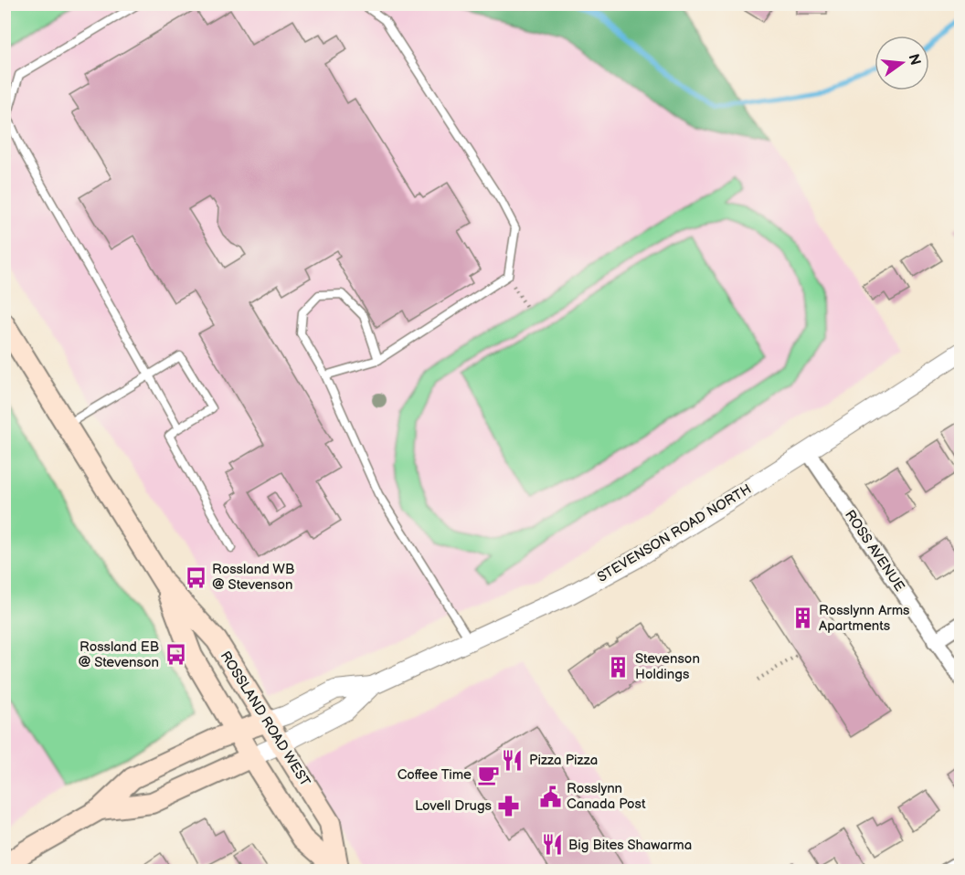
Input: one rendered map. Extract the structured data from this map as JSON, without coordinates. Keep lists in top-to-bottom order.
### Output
{
  "streets": {
    "main road": ["STEVENSON ROAD NORTH", "ROSSLAND ROAD WEST"],
    "street": ["ROSS AVENUE"]
  },
  "crossings": [
    ["STEVENSON ROAD NORTH", "ROSS AVENUE"],
    ["STEVENSON ROAD NORTH", "ROSSLAND ROAD WEST"]
  ],
  "places": {
    "bus stop": ["Rossland WB @ Stevenson", "Rossland EB @ Stevenson"],
    "building": ["Rosslynn Arms Apartments", "Stevenson Holdings"],
    "restaurant": ["Pizza Pizza", "Big Bites Shawarma"],
    "cafe": ["Coffee Time"],
    "public building": ["Rosslynn Canada Post"],
    "pharmacy": ["Lovell Drugs"]
  },
  "north": "right"
}
